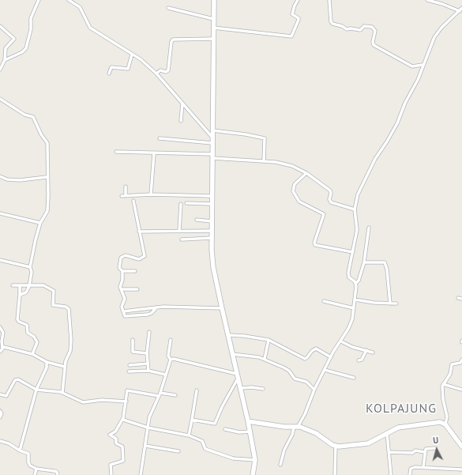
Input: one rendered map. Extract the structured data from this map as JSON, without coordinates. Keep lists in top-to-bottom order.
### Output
{
  "districts": ["KOLPAJUNG"],
  "north": "top"
}
